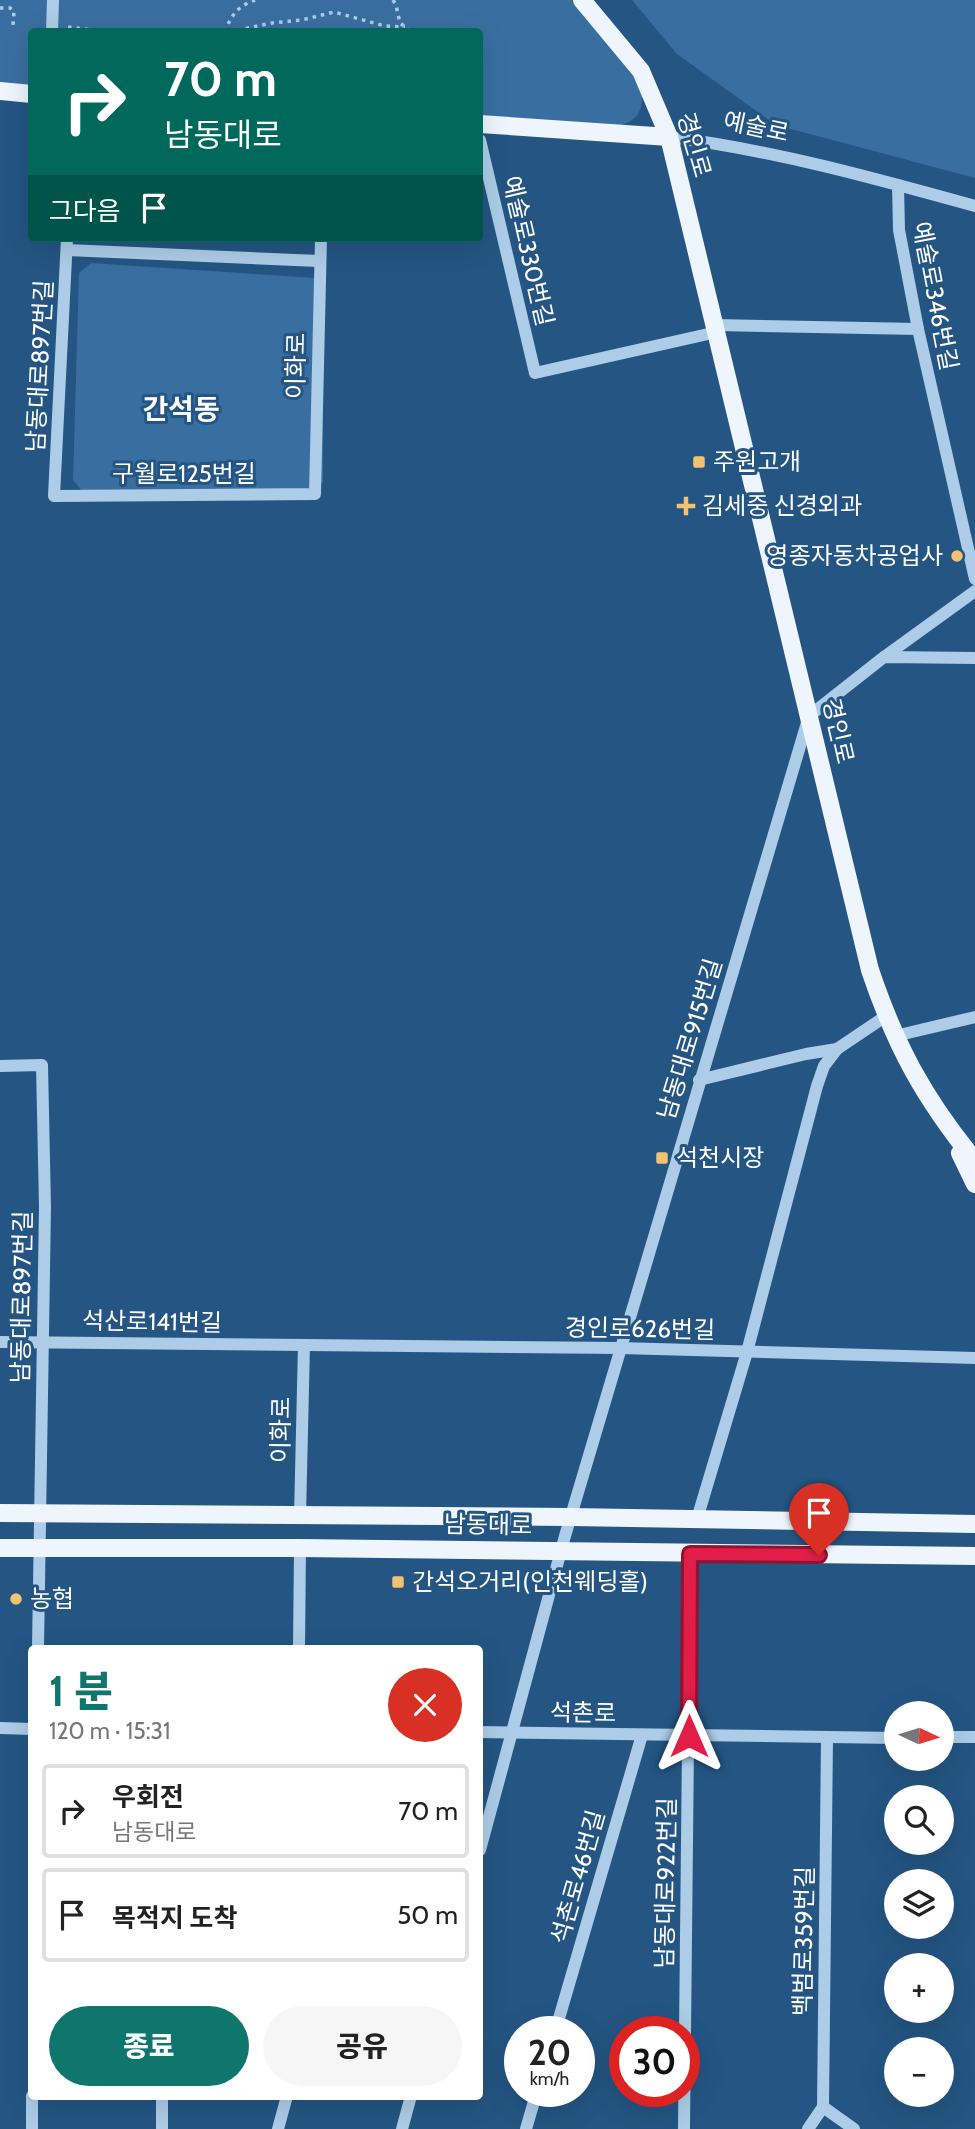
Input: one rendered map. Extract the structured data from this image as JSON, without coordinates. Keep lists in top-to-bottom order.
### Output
{
  "streets": {
    "main road": ["예술로", "경인로", "남동대로"],
    "street": [
      "예술로330번길",
      "예술로346번길",
      "남동대로897번길",
      "이화로",
      "구월로125번길",
      "남동대로915번길",
      "석산로141번길",
      "경인로626번길",
      "석촌로",
      "석촌로46번길",
      "남동대로922번길",
      "백범로359번길"
    ]
  },
  "crossings": [
    ["예술로", "경인로"],
    ["예술로", "예술로346번길"],
    ["경인로", "예술로330번길"],
    ["경인로", "남동대로915번길"],
    ["남동대로897번길", "구월로125번길"],
    ["남동대로897번길", "석산로141번길"],
    ["남동대로897번길", "남동대로"],
    ["이화로", "구월로125번길"],
    ["이화로", "석산로141번길"],
    ["이화로", "경인로626번길"],
    ["남동대로915번길", "경인로626번길"],
    ["남동대로915번길", "남동대로"],
    ["남동대로915번길", "석촌로"],
    ["석산로141번길", "경인로626번길"],
    ["남동대로", "남동대로922번길"],
    ["석촌로", "석촌로46번길"],
    ["석촌로", "남동대로922번길"],
    ["석촌로", "백범로359번길"]
  ],
  "districts": ["간석동"],
  "places": {
    "transit": ["주원고개", "석천시장", "간석오거리(인천웨딩홀)"],
    "health": ["김세중 신경외과"],
    "other": ["영종자동차공업사", "농협"]
  },
  "north": "right",
  "page": {
    "turn": ["70 m", "남동대로"],
    "then": "그다음",
    "heading": ["1 분", "120 m · 15:31"],
    "map_buttons": ["+", "−"],
    "list": [
      {
        "name": "우회전",
        "note": "남동대로",
        "value": "70 m"
      },
      {
        "name": "목적지 도착",
        "value": "50 m"
      }
    ],
    "buttons": ["종료", "공유"],
    "speed": "20 km/h",
    "limit": "30"
  }
}
